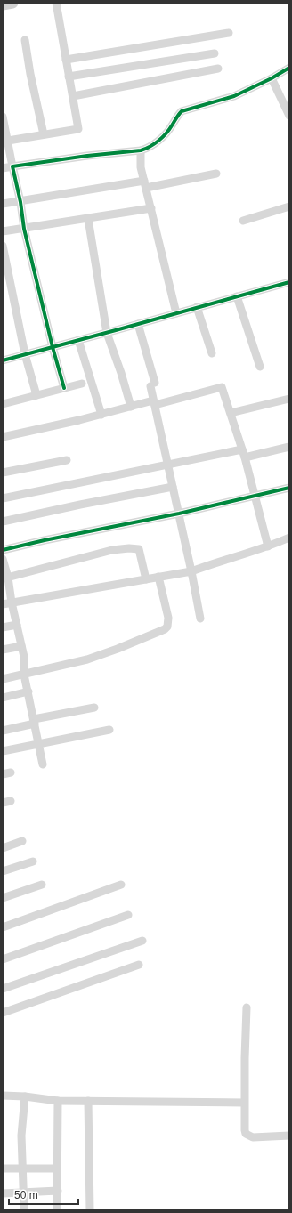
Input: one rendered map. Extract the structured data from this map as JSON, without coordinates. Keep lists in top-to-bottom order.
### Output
{
  "scale_bar": "50 m"
}
